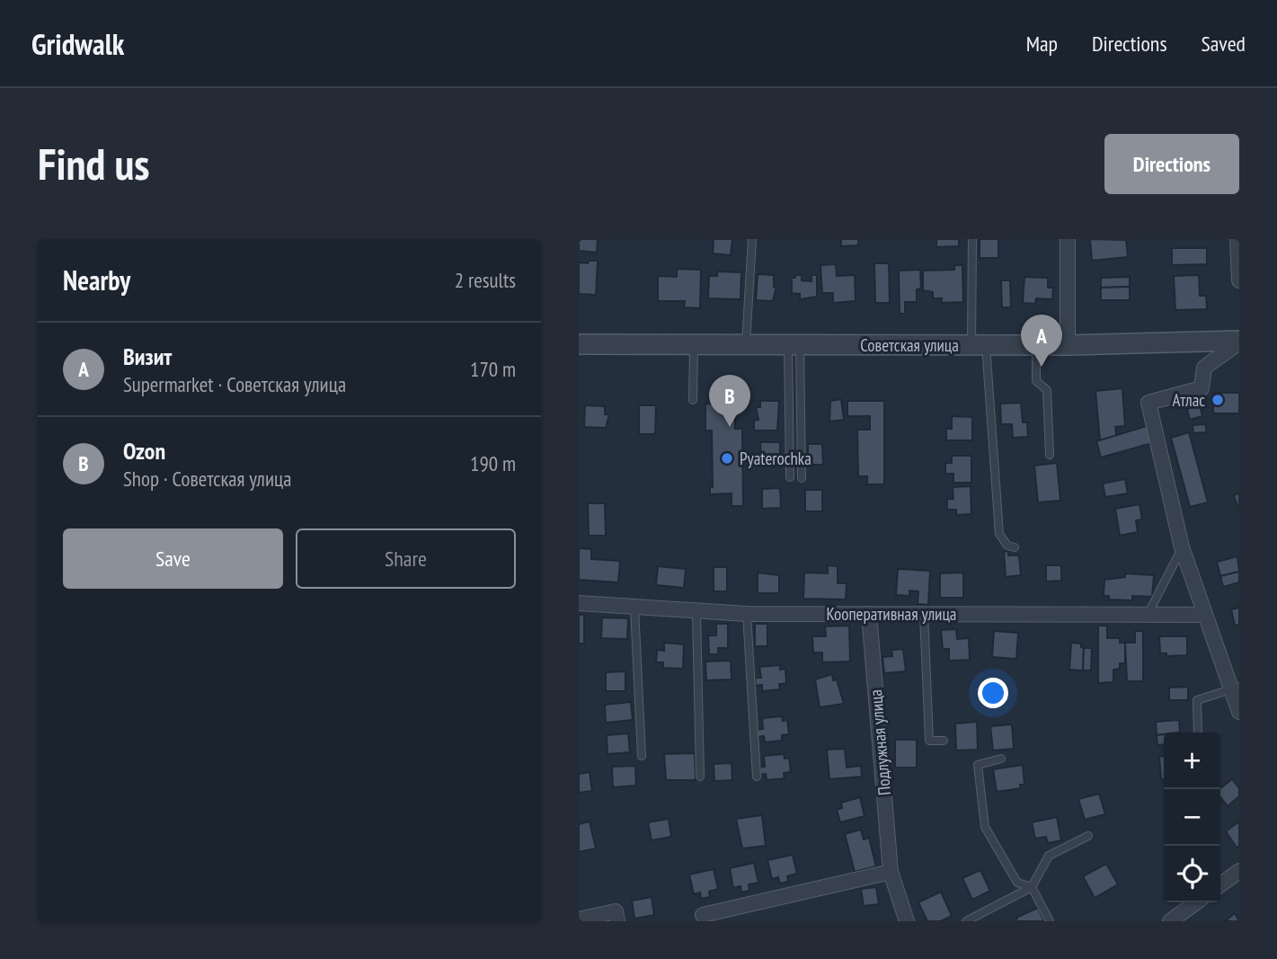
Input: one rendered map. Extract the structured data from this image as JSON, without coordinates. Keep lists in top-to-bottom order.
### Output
{
  "streets": {
    "street": ["Советская улица", "Кооперативная улица", "Подлужная улица"]
  },
  "crossings": [
    ["Кооперативная улица", "Подлужная улица"]
  ],
  "places": ["Атлас", "Pyaterochka"],
  "page": {
    "header": "Gridwalk",
    "nav": ["Map", "Directions", "Saved"],
    "buttons": [
      "Directions",
      ["Save", "Share"]
    ],
    "title": "Find us",
    "heading": ["Nearby", "2 results"],
    "pins": ["A", "B"],
    "list": [
      {
        "mark": "A",
        "name": "Визит",
        "note": "Supermarket · Советская улица",
        "value": "170 m"
      },
      {
        "mark": "B",
        "name": "Ozon",
        "note": "Shop · Советская улица",
        "value": "190 m"
      }
    ],
    "map_buttons": ["+", "−"]
  }
}
